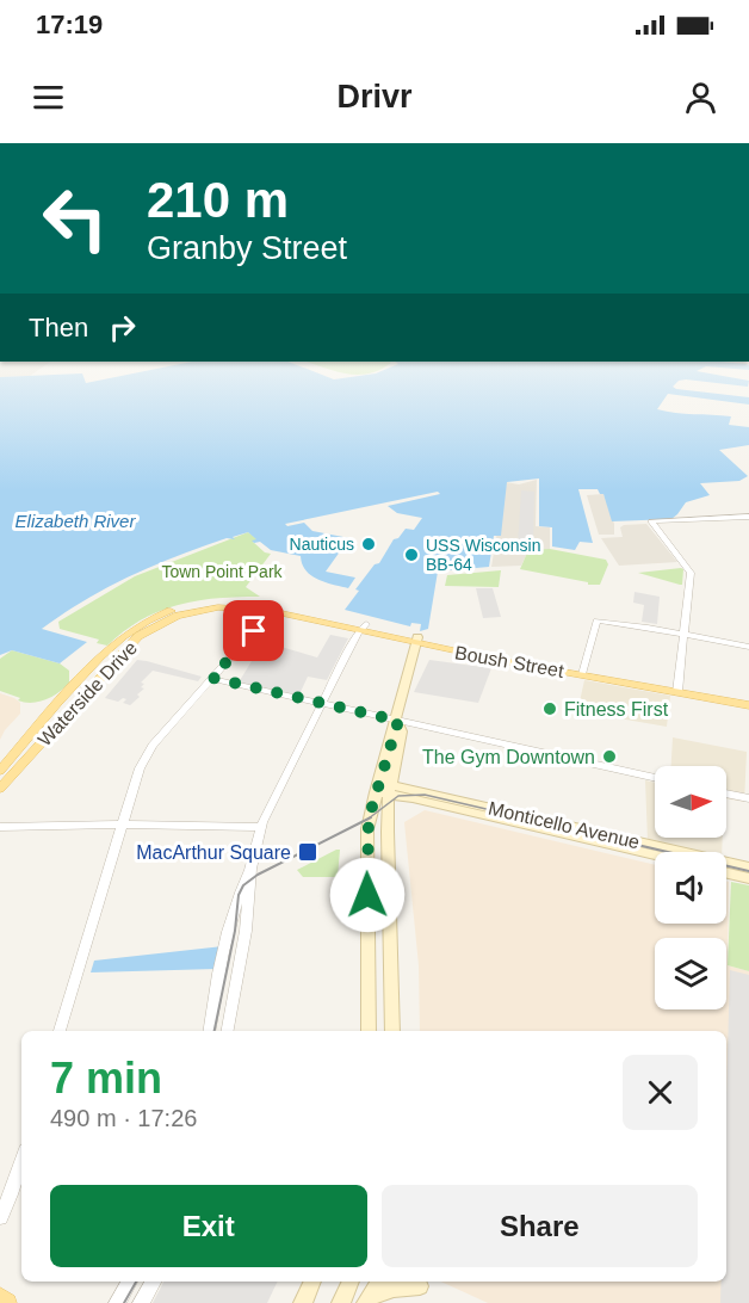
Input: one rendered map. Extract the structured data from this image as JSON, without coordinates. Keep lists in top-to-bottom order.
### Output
{
  "streets": {
    "main road": ["Boush Street", "Waterside Drive", "Monticello Avenue"]
  },
  "crossings": [
    ["Boush Street", "Waterside Drive"]
  ],
  "water": ["Elizabeth River"],
  "parks": ["Town Point Park"],
  "places": {
    "other": [
      "Nauticus",
      "USS Wisconsin BB-64",
      "Fitness First",
      "The Gym Downtown"
    ],
    "transit": ["MacArthur Square"]
  },
  "north": "right",
  "page": {
    "status": "17:19",
    "header": "Drivr",
    "turn": ["210 m", "Granby Street"],
    "then": "Then",
    "heading": ["7 min", "490 m · 17:26"],
    "buttons": ["Exit", "Share"]
  }
}
